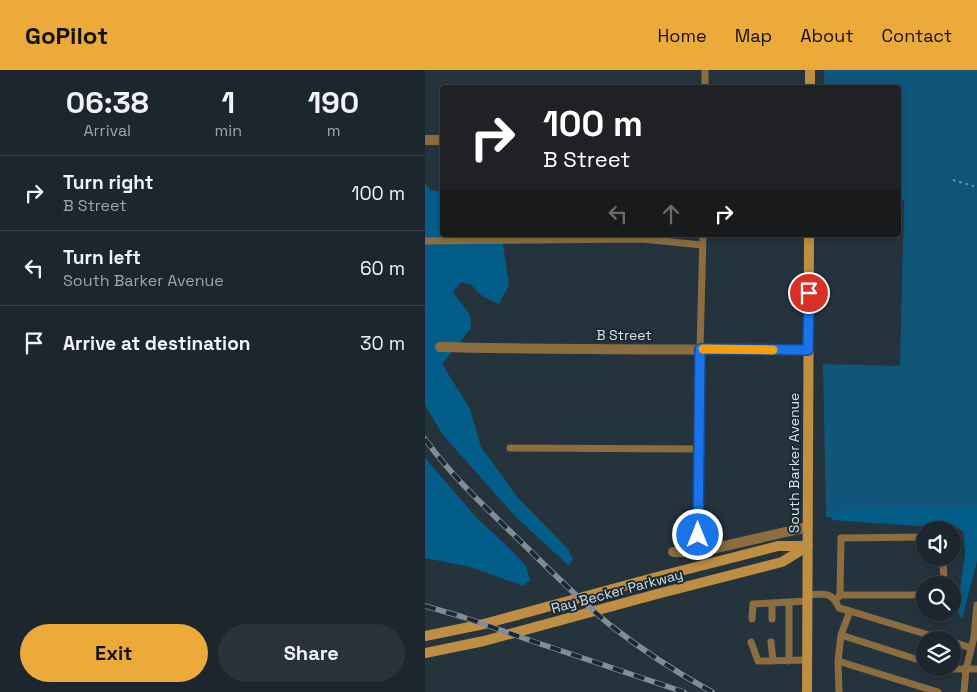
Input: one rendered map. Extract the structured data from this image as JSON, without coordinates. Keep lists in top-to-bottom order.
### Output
{
  "streets": {
    "main road": ["South Barker Avenue", "Ray Becker Parkway"],
    "street": ["B Street"]
  },
  "crossings": [
    ["B Street", "South Barker Avenue"],
    ["South Barker Avenue", "Ray Becker Parkway"]
  ],
  "page": {
    "header": "GoPilot",
    "nav": [
      "Home",
      "Map",
      "About",
      "Contact"
    ],
    "eta": [
      "06:38",
      "Arrival",
      "1",
      "min",
      "190",
      "m"
    ],
    "turn": ["100 m", "B Street"],
    "list": [
      {
        "name": "Turn right",
        "note": "B Street",
        "value": "100 m"
      },
      {
        "name": "Turn left",
        "note": "South Barker Avenue",
        "value": "60 m"
      },
      {
        "name": "Arrive at destination",
        "value": "30 m"
      }
    ],
    "buttons": ["Exit", "Share"]
  }
}
